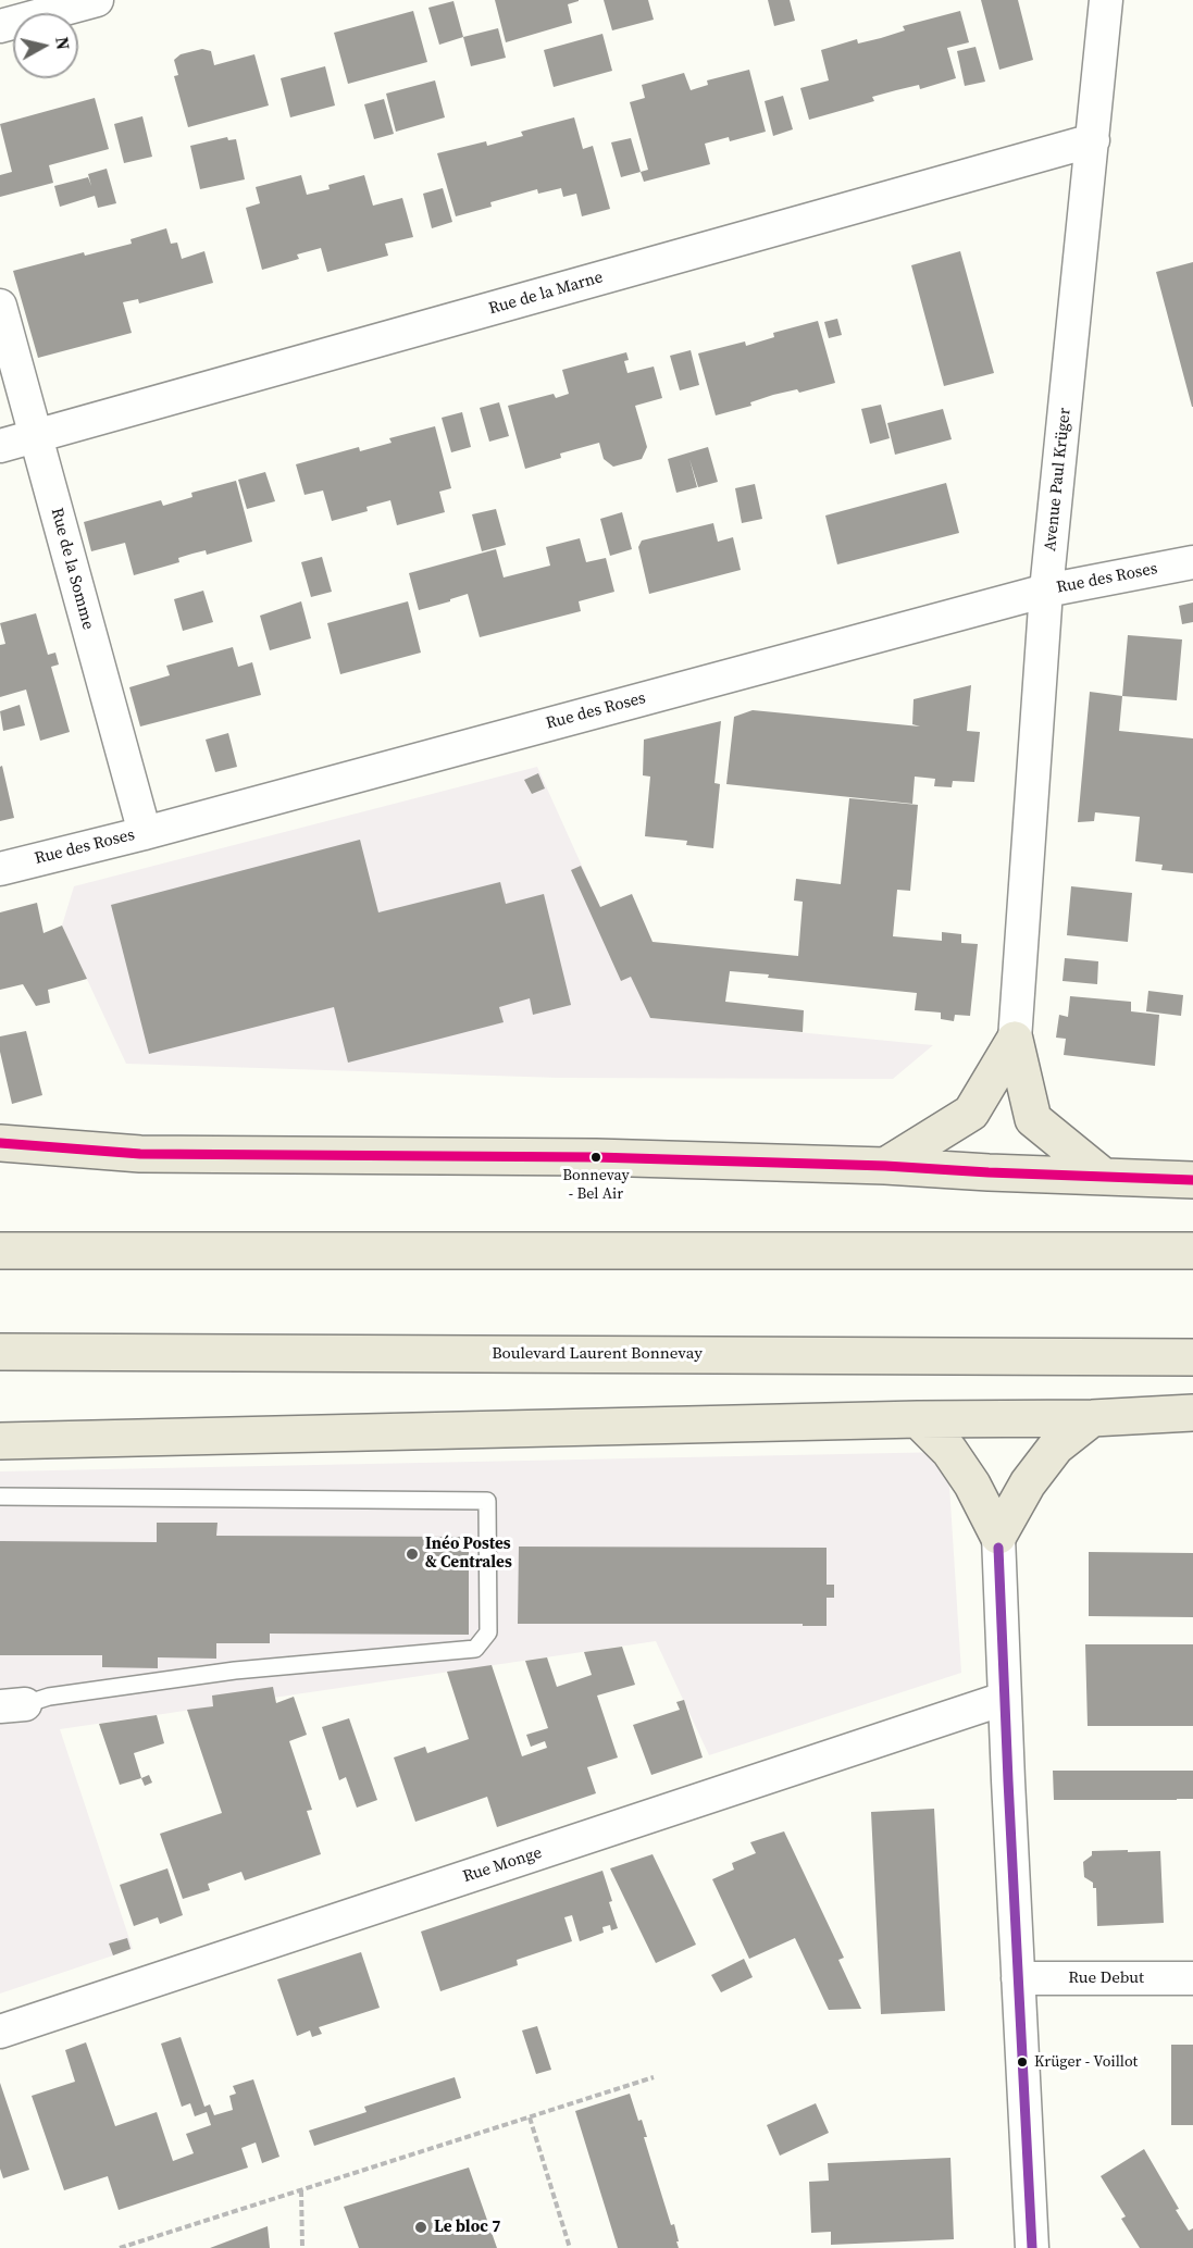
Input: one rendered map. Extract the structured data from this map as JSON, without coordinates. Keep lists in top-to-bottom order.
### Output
{
  "streets": {
    "highway": ["Boulevard Laurent Bonnevay"],
    "street": [
      "Rue de la Marne",
      "Avenue Paul Krüger",
      "Rue de la Somme",
      "Rue des Roses",
      "Rue Monge",
      "Rue Debut"
    ]
  },
  "crossings": [
    ["Rue de la Marne", "Avenue Paul Krüger"],
    ["Rue de la Marne", "Rue de la Somme"],
    ["Avenue Paul Krüger", "Rue des Roses"],
    ["Rue de la Somme", "Rue des Roses"]
  ],
  "places": [
    "Bonnevay - Bel Air",
    "Inéo Postes & Centrales",
    "Krüger - Voillot",
    "Le bloc 7"
  ],
  "north": "right"
}
